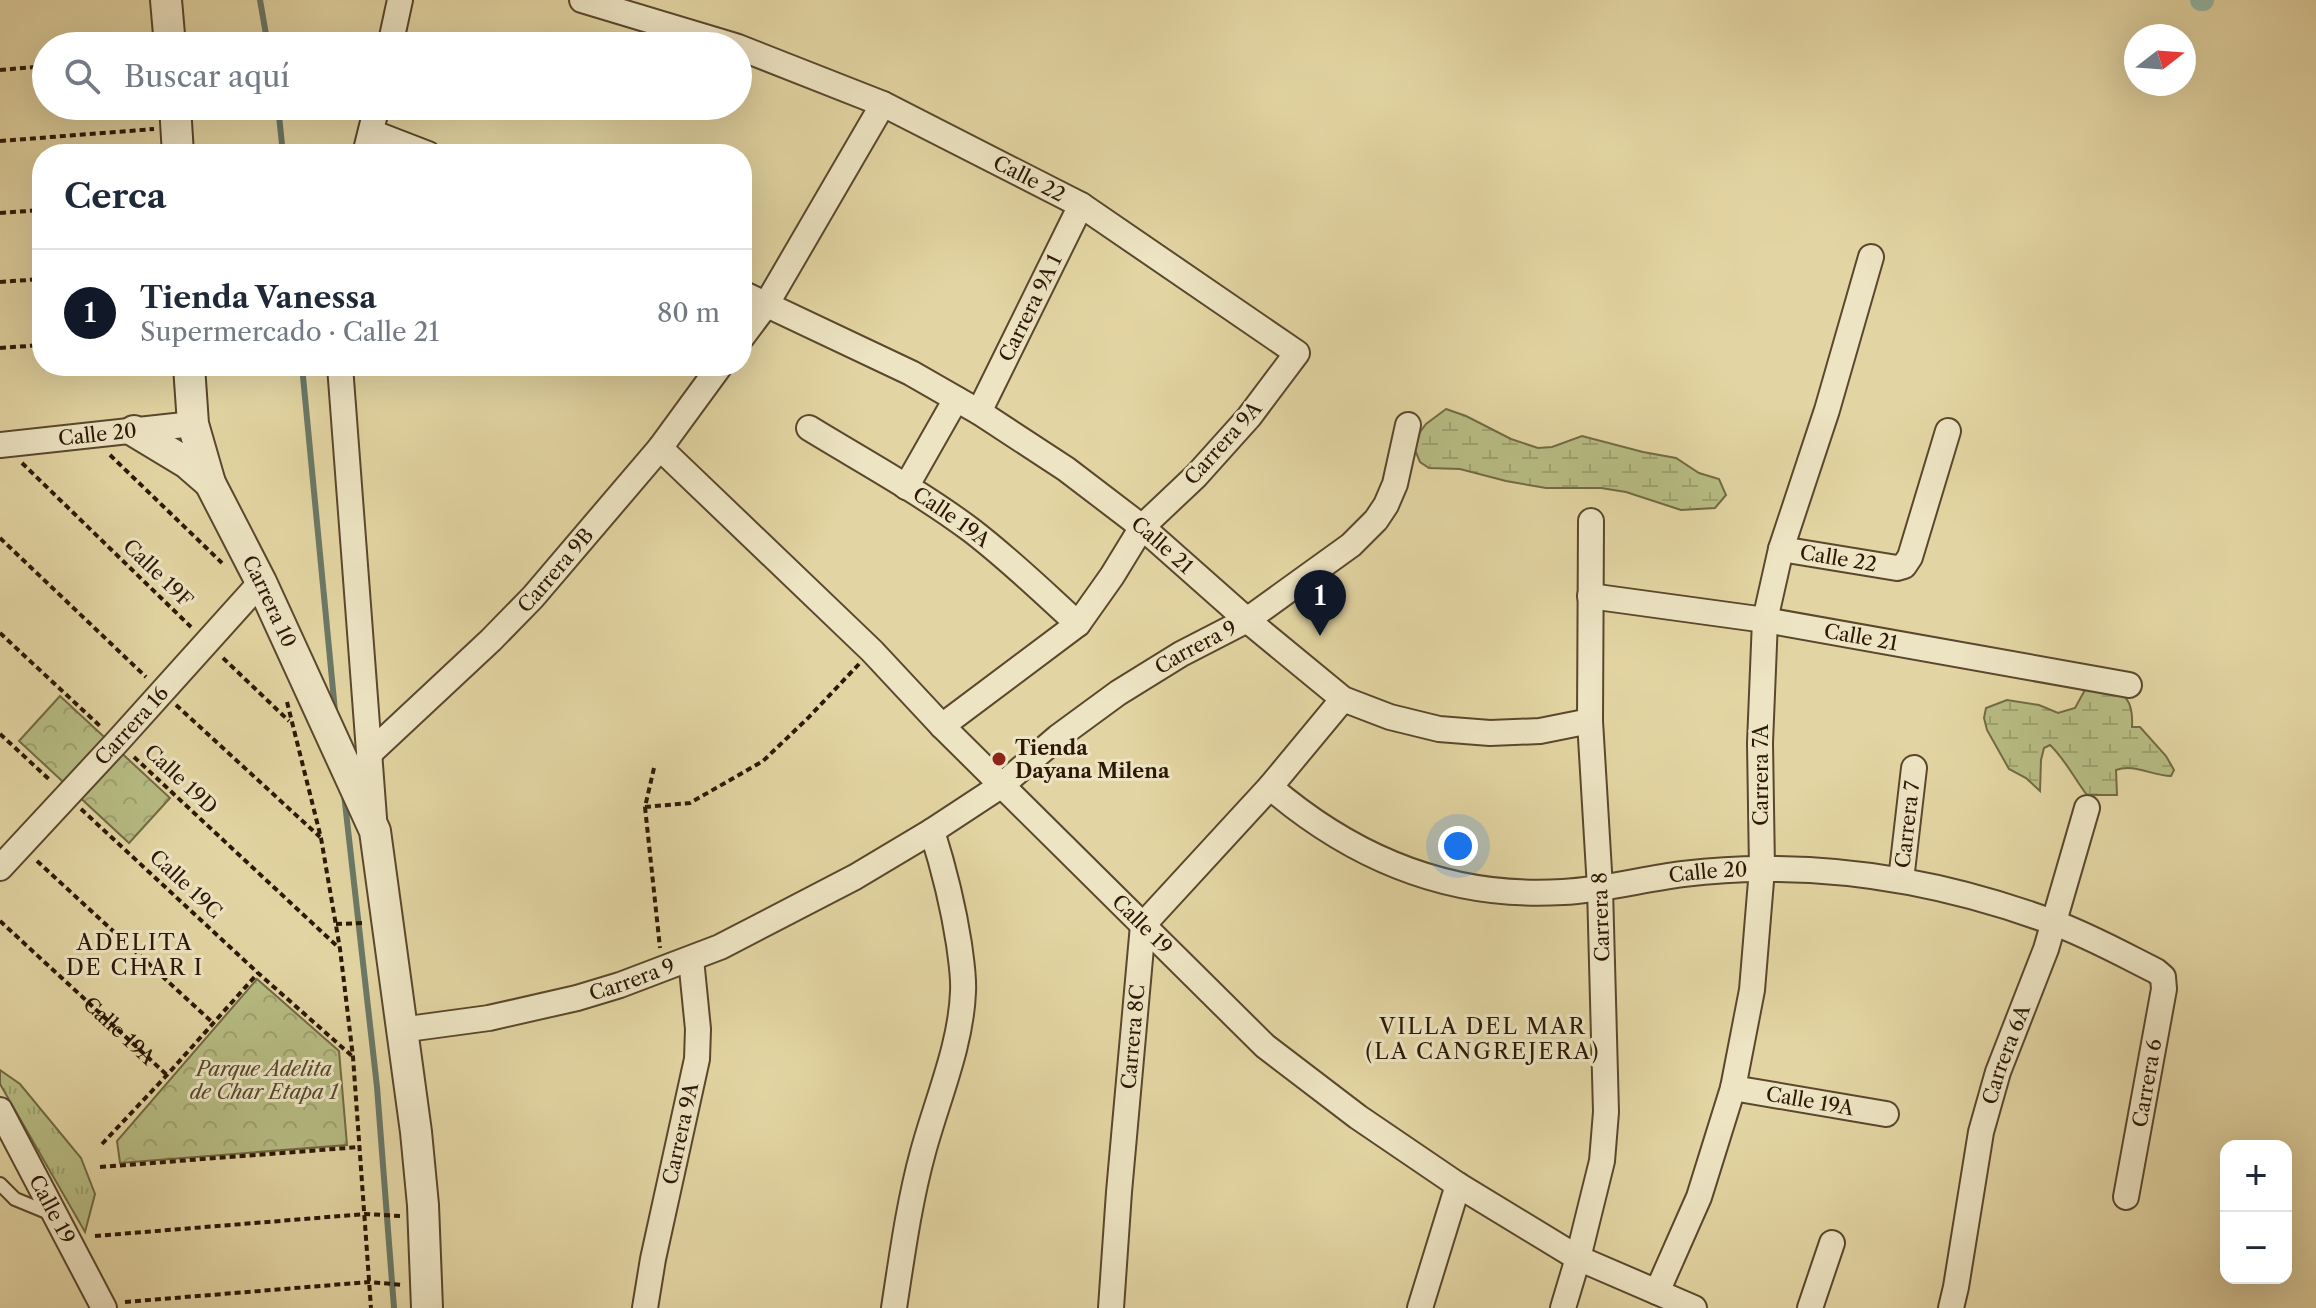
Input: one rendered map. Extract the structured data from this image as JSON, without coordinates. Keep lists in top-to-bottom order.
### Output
{
  "streets": {
    "street": [
      "Calle 22",
      "Carrera 9A 1",
      "Calle 20",
      "Carrera 9A",
      "Calle 19A",
      "Calle 21",
      "Carrera 9B",
      "Carrera 10",
      "Carrera 9",
      "Carrera 16",
      "Carrera 7A",
      "Carrera 7",
      "Carrera 8",
      "Calle 19",
      "Carrera 8C",
      "Carrera 6A",
      "Carrera 6"
    ],
    "path": ["Calle 19F", "Calle 19D", "Calle 19C"]
  },
  "crossings": [
    ["Calle 22", "Carrera 9A 1"],
    ["Calle 22", "Carrera 9A"],
    ["Calle 22", "Carrera 7A"],
    ["Carrera 9A 1", "Calle 21"],
    ["Calle 20", "Calle 19F"],
    ["Calle 20", "Carrera 10"],
    ["Calle 20", "Carrera 7A"],
    ["Calle 20", "Carrera 7"],
    ["Calle 20", "Carrera 8"],
    ["Calle 20", "Carrera 6A"],
    ["Calle 20", "Carrera 6"],
    ["Carrera 9A", "Calle 19A"],
    ["Carrera 9A", "Calle 21"],
    ["Carrera 9A", "Carrera 9"],
    ["Calle 19A", "Carrera 7A"],
    ["Calle 21", "Carrera 9"],
    ["Calle 21", "Carrera 7A"],
    ["Calle 21", "Carrera 8"],
    ["Carrera 9B", "Carrera 10"],
    ["Carrera 9B", "Calle 19"],
    ["Calle 19F", "Carrera 16"],
    ["Carrera 10", "Carrera 9"],
    ["Carrera 10", "Carrera 16"],
    ["Carrera 9", "Calle 19"],
    ["Carrera 16", "Calle 19D"],
    ["Carrera 16", "Calle 19C"],
    ["Carrera 7A", "Calle 19"],
    ["Carrera 8", "Calle 19"],
    ["Calle 19", "Carrera 8C"]
  ],
  "districts": ["ADELITA DE CHAR I", "VILLA DEL MAR (LA CANGREJERA)"],
  "parks": ["Parque Adelita de Char Etapa 1"],
  "places": ["Tienda Dayana Milena"],
  "north": "right",
  "page": {
    "search": "Buscar aquí",
    "heading": "Cerca",
    "list": [
      {
        "mark": "1",
        "name": "Tienda Vanessa",
        "note": "Supermercado · Calle 21",
        "value": "80 m"
      }
    ],
    "pins": "1",
    "map_buttons": ["+", "−"]
  }
}
